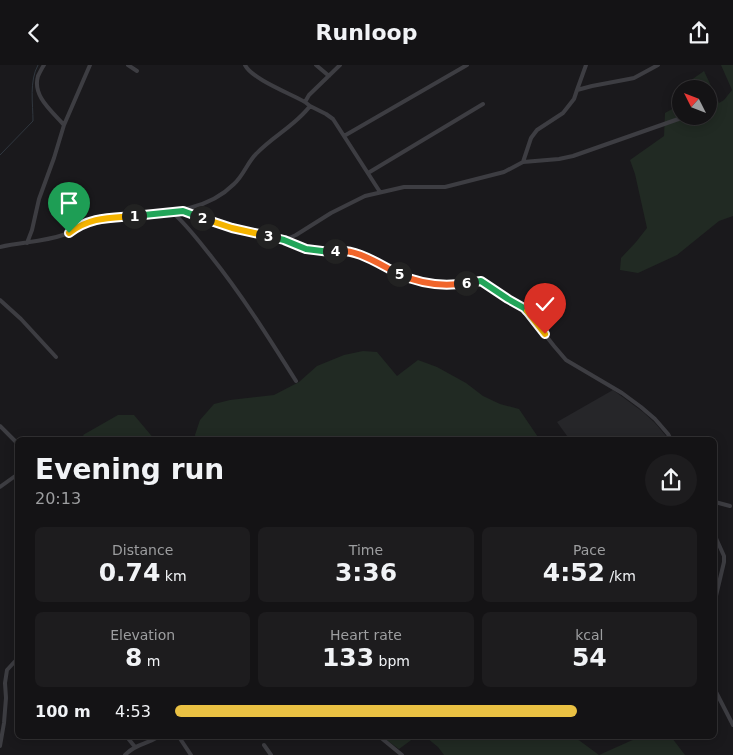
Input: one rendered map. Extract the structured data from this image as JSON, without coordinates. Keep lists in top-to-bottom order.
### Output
{
  "north": "top left",
  "page": {
    "header": "Runloop",
    "pins": [
      "1",
      "2",
      "3",
      "4",
      "5",
      "6"
    ],
    "heading": ["Evening run", "20:13"],
    "stats": [
      ["Distance", "0.74 km"],
      ["Time", "3:36"],
      ["Pace", "4:52 /km"],
      ["Elevation", "8 m"],
      ["Heart rate", "133 bpm"],
      ["kcal", "54"]
    ],
    "list": [
      {
        "name": "100 m",
        "note": "4:53"
      }
    ]
  }
}
